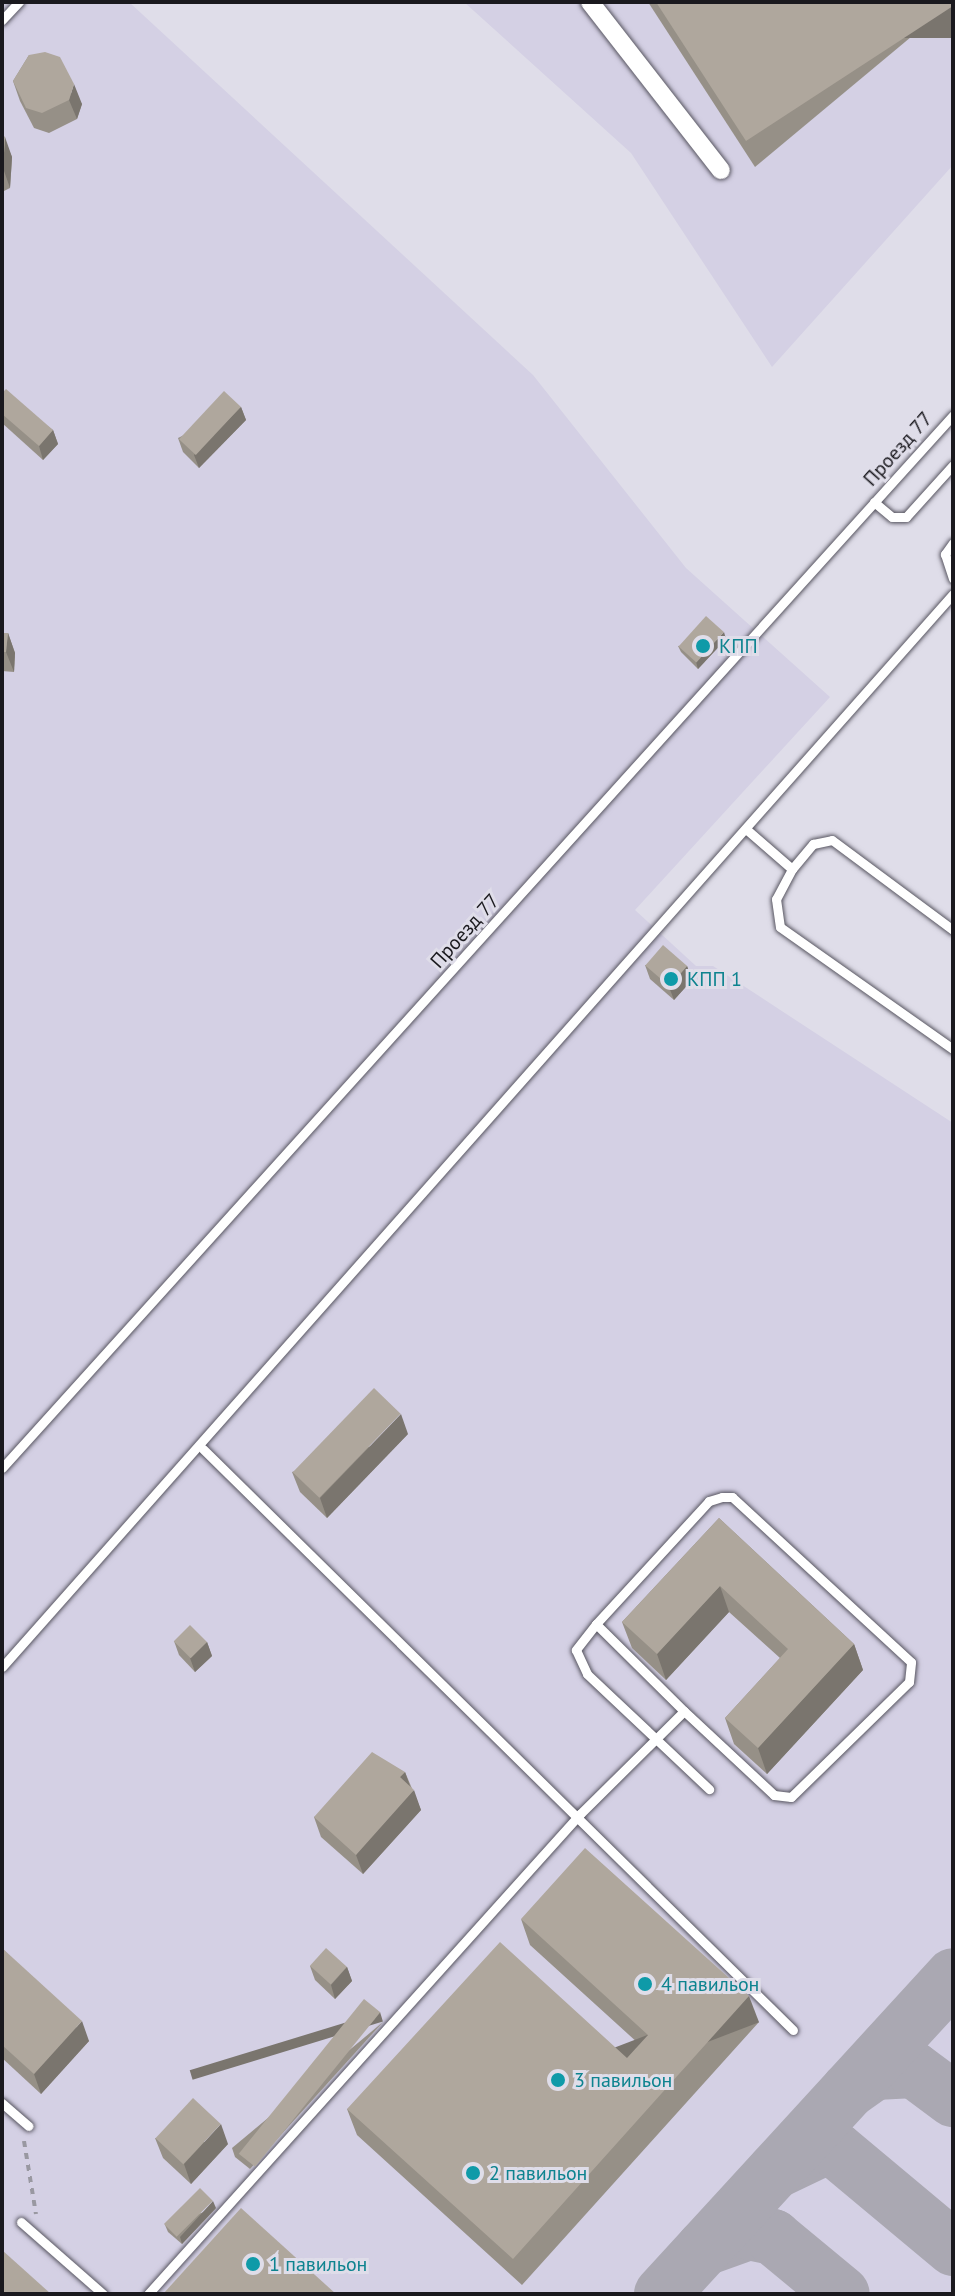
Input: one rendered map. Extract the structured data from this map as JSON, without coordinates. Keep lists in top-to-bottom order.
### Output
{
  "streets": {
    "lane": ["Проезд 77"]
  },
  "places": [
    "КПП",
    "КПП 1",
    "4 павильон",
    "3 павильон",
    "2 павильон",
    "1 павильон"
  ]
}
